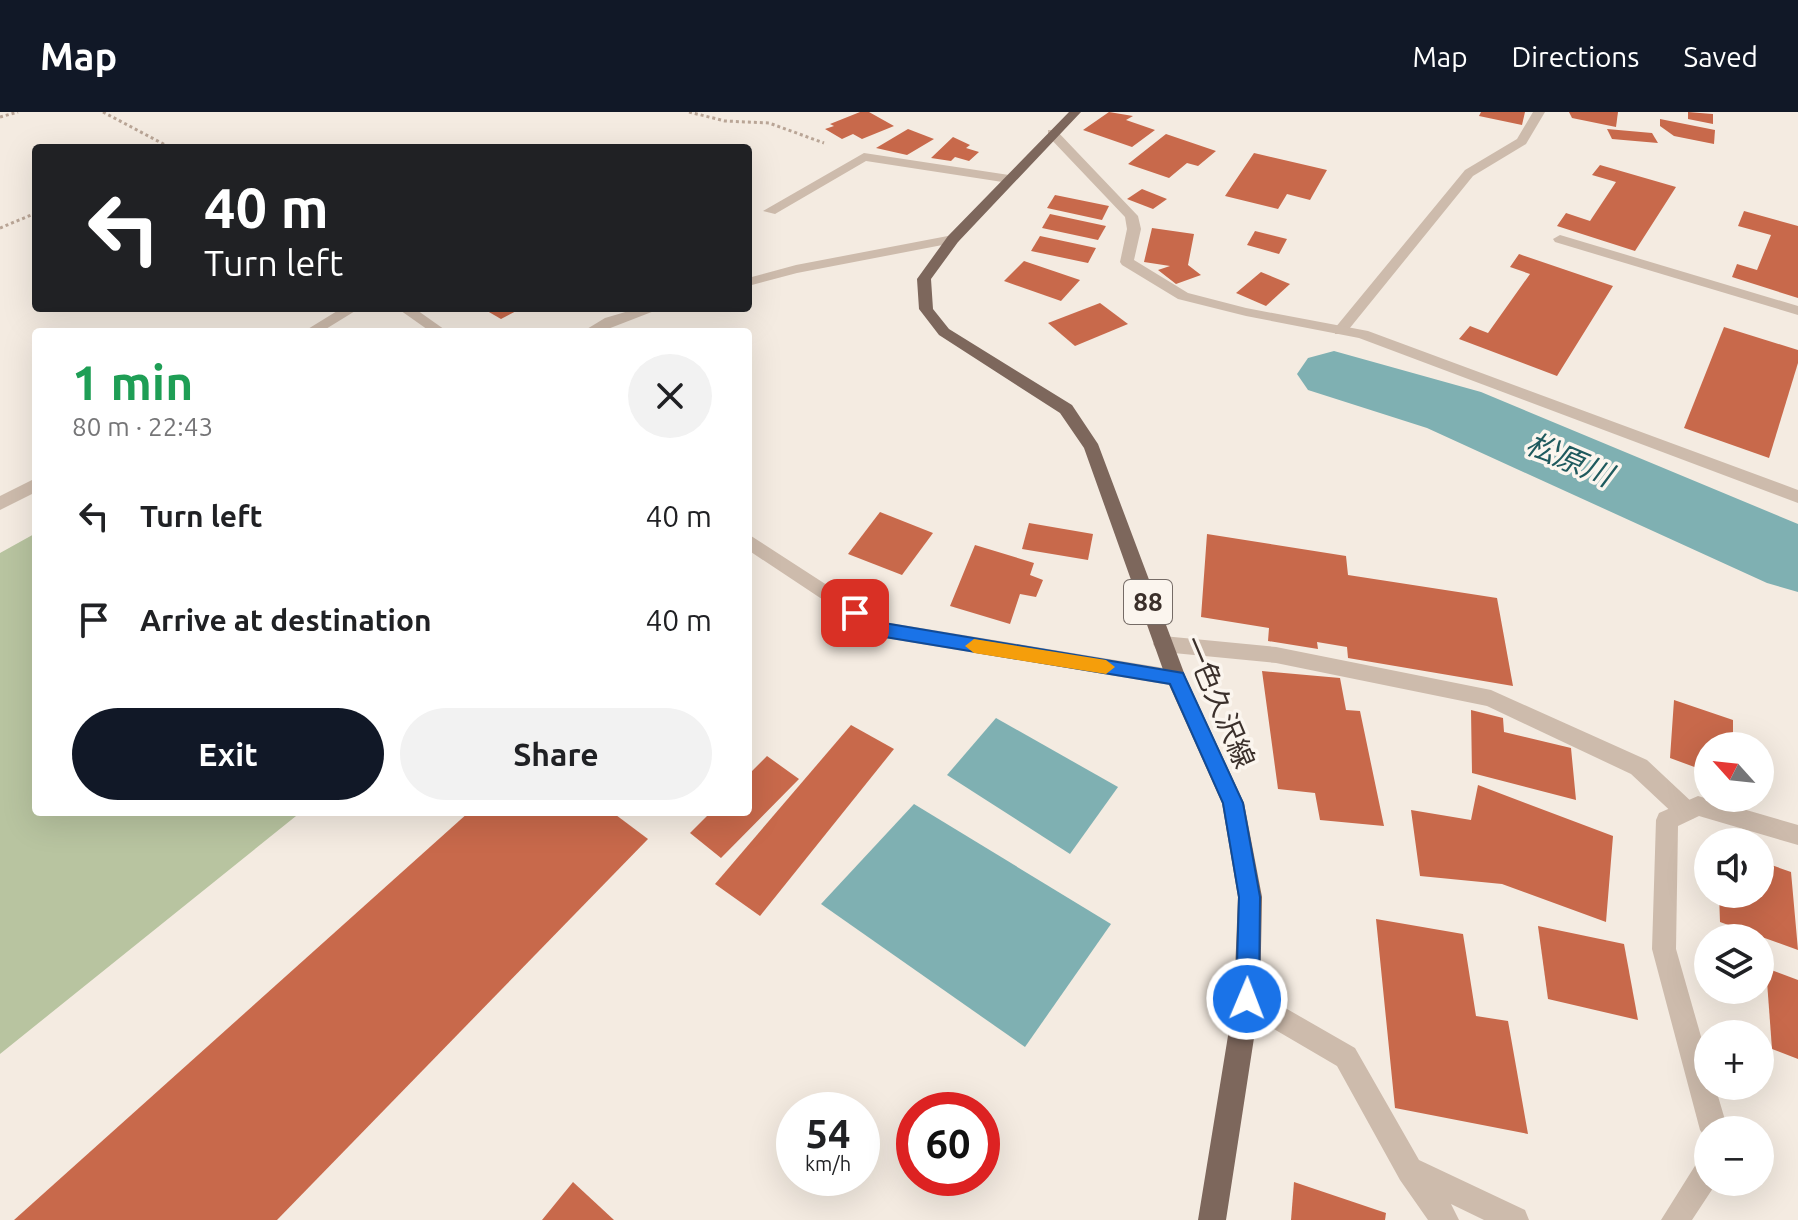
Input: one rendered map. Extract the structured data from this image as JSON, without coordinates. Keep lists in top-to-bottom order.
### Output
{
  "streets": {
    "main road": ["88", "一色久沢線"]
  },
  "water": ["松原川"],
  "north": "top left",
  "page": {
    "header": "Map",
    "nav": ["Map", "Directions", "Saved"],
    "turn": ["40 m", "Turn left"],
    "heading": ["1 min", "80 m · 22:43"],
    "list": [
      {
        "name": "Turn left",
        "value": "40 m"
      },
      {
        "name": "Arrive at destination",
        "value": "40 m"
      }
    ],
    "buttons": ["Exit", "Share"],
    "map_buttons": ["+", "−"],
    "speed": "54 km/h",
    "limit": "60"
  }
}
